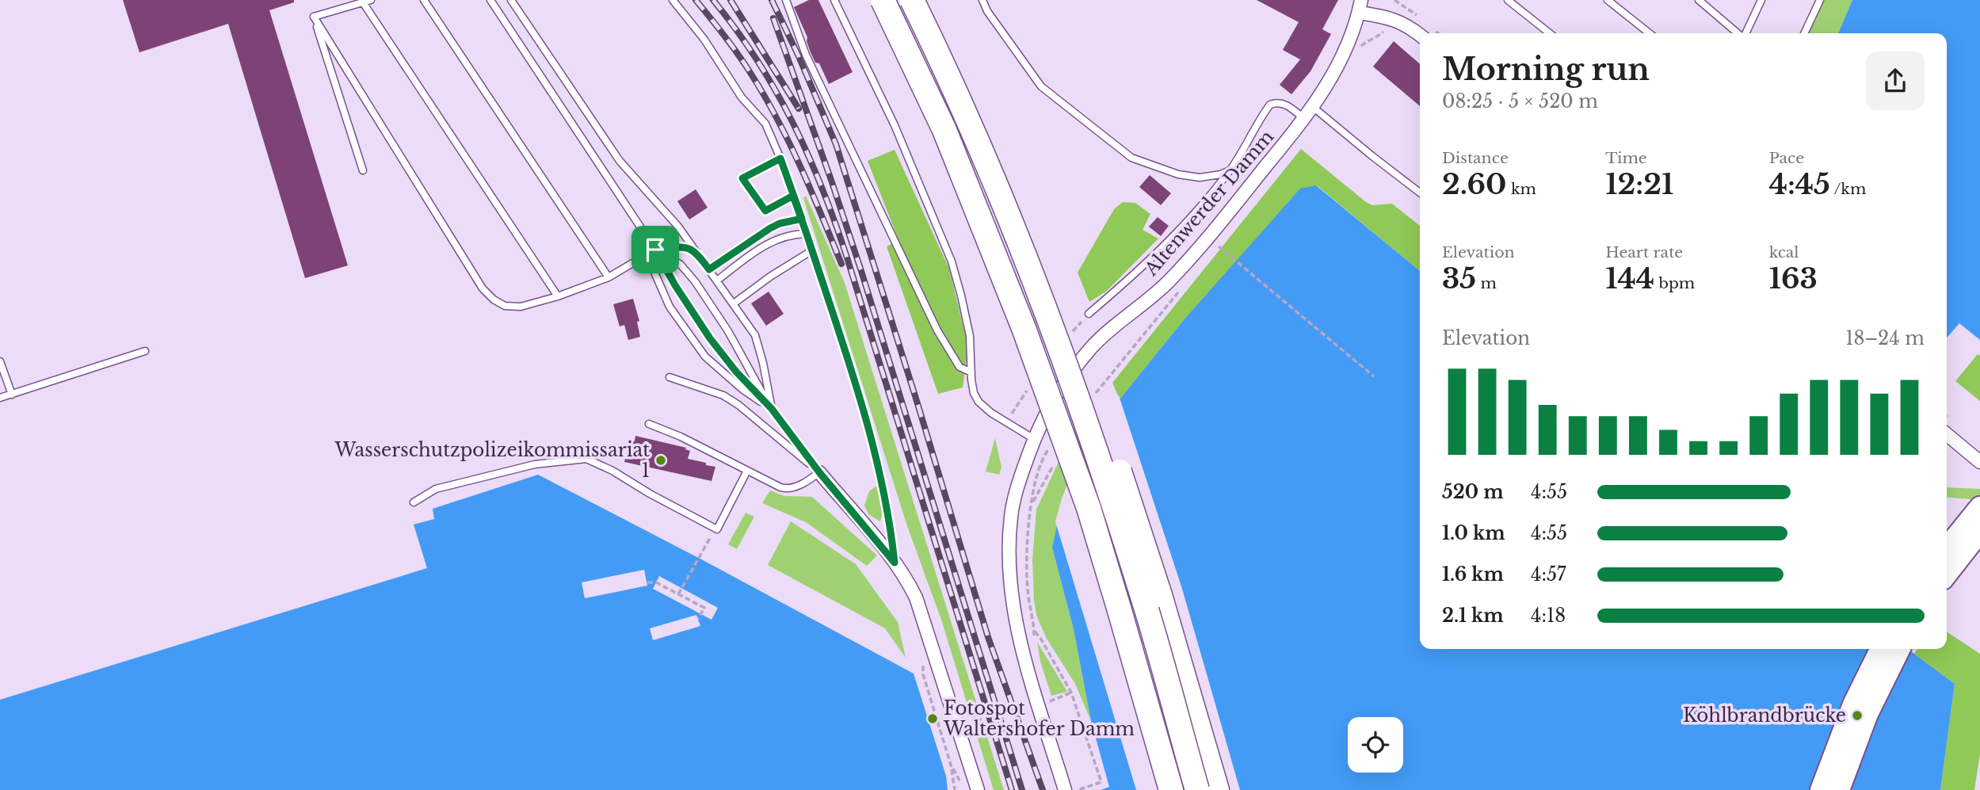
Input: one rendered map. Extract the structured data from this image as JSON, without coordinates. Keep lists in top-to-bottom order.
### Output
{
  "streets": {
    "street": ["Altenwerder Damm"]
  },
  "places": ["Wasserschutzpolizeikommissariat 1", "Köhlbrandbrücke", "Fotospot Waltershofer Damm"],
  "page": {
    "heading": ["Morning run", "08:25 · 5 × 520 m"],
    "stats": [
      ["Distance", "2.60 km"],
      ["Time", "12:21"],
      ["Pace", "4:45 /km"],
      ["Elevation", "35 m"],
      ["Heart rate", "144 bpm"],
      ["kcal", "163"]
    ],
    "chart": ["Elevation", "18–24 m"],
    "list": [
      {
        "name": "520 m",
        "note": "4:55"
      },
      {
        "name": "1.0 km",
        "note": "4:55"
      },
      {
        "name": "1.6 km",
        "note": "4:57"
      },
      {
        "name": "2.1 km",
        "note": "4:18"
      }
    ]
  }
}
